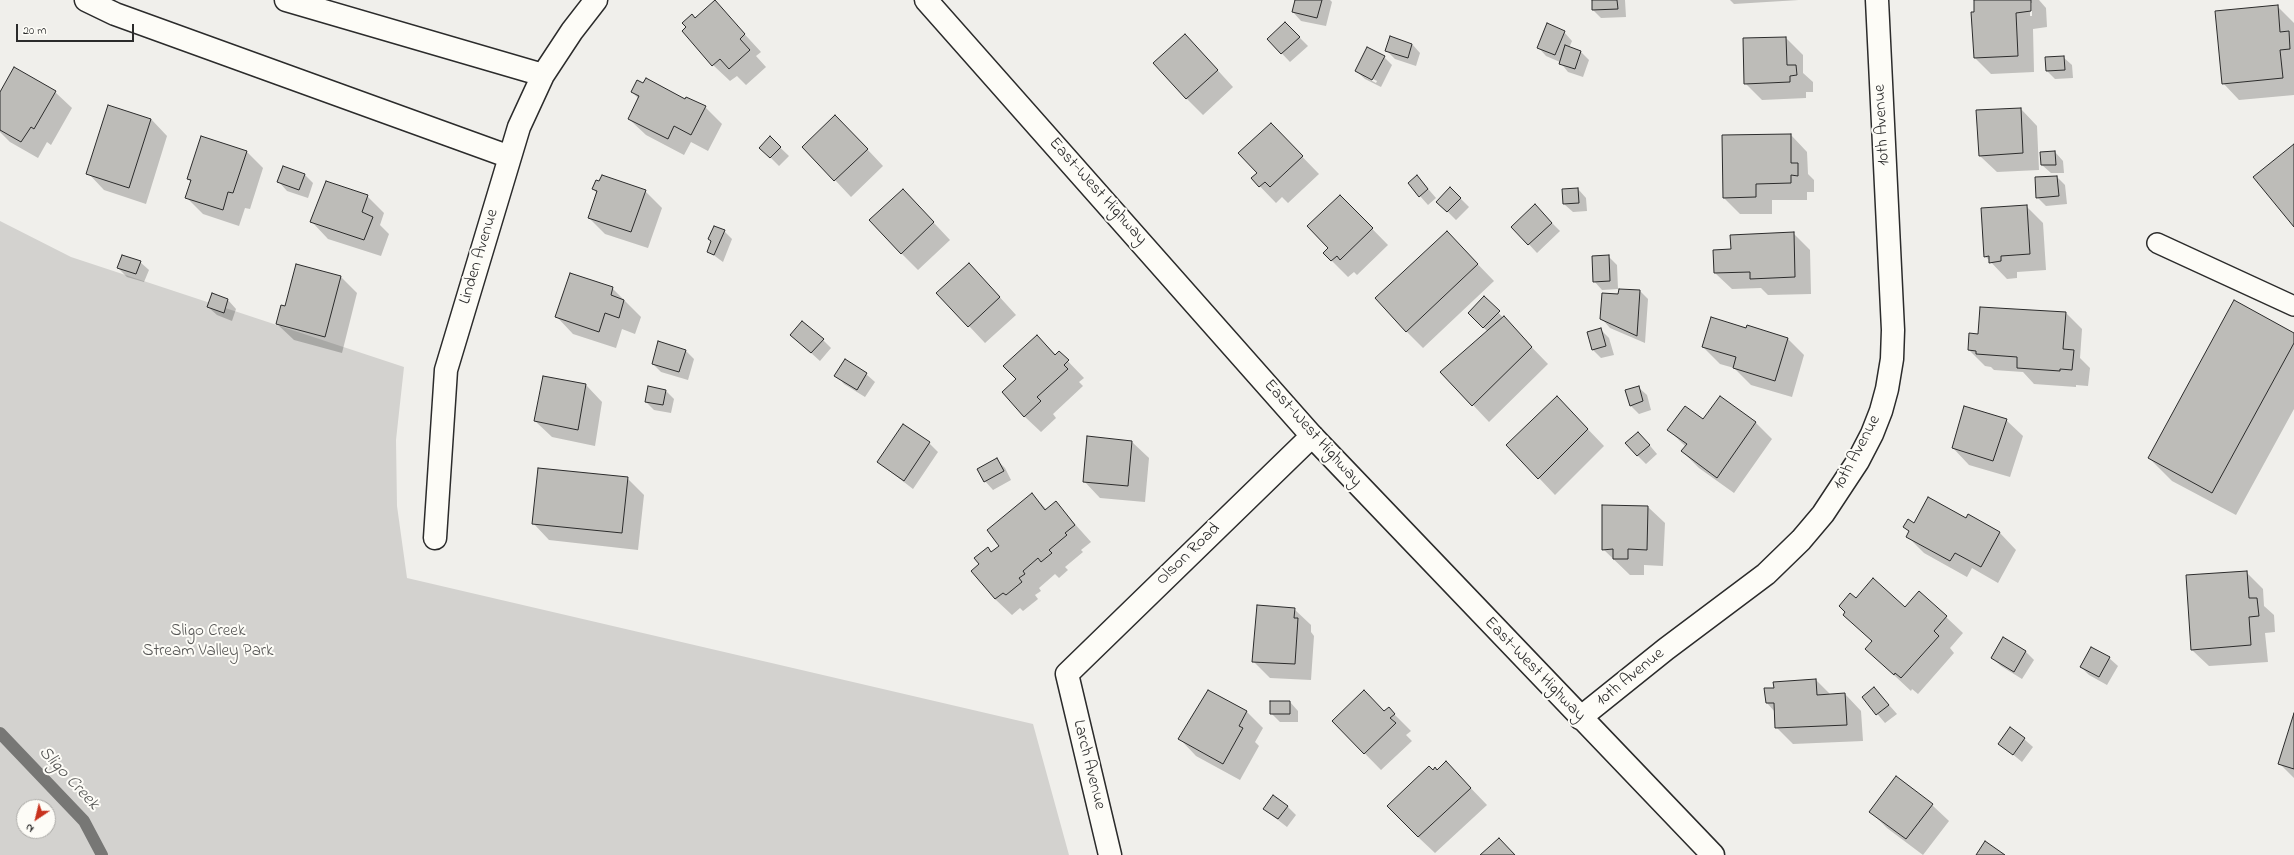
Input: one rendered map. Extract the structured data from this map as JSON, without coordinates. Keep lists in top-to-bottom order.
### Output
{
  "streets": {
    "street": [
      "10th Avenue",
      "East-West Highway",
      "Linden Avenue",
      "Olson Road",
      "Larch Avenue"
    ]
  },
  "crossings": [
    ["10th Avenue", "East-West Highway"],
    ["East-West Highway", "Olson Road"],
    ["Olson Road", "Larch Avenue"]
  ],
  "water": ["Sligo Creek"],
  "parks": ["Sligo Creek Stream Valley Park"],
  "scale_bar": "20 m",
  "north": "bottom left"
}
